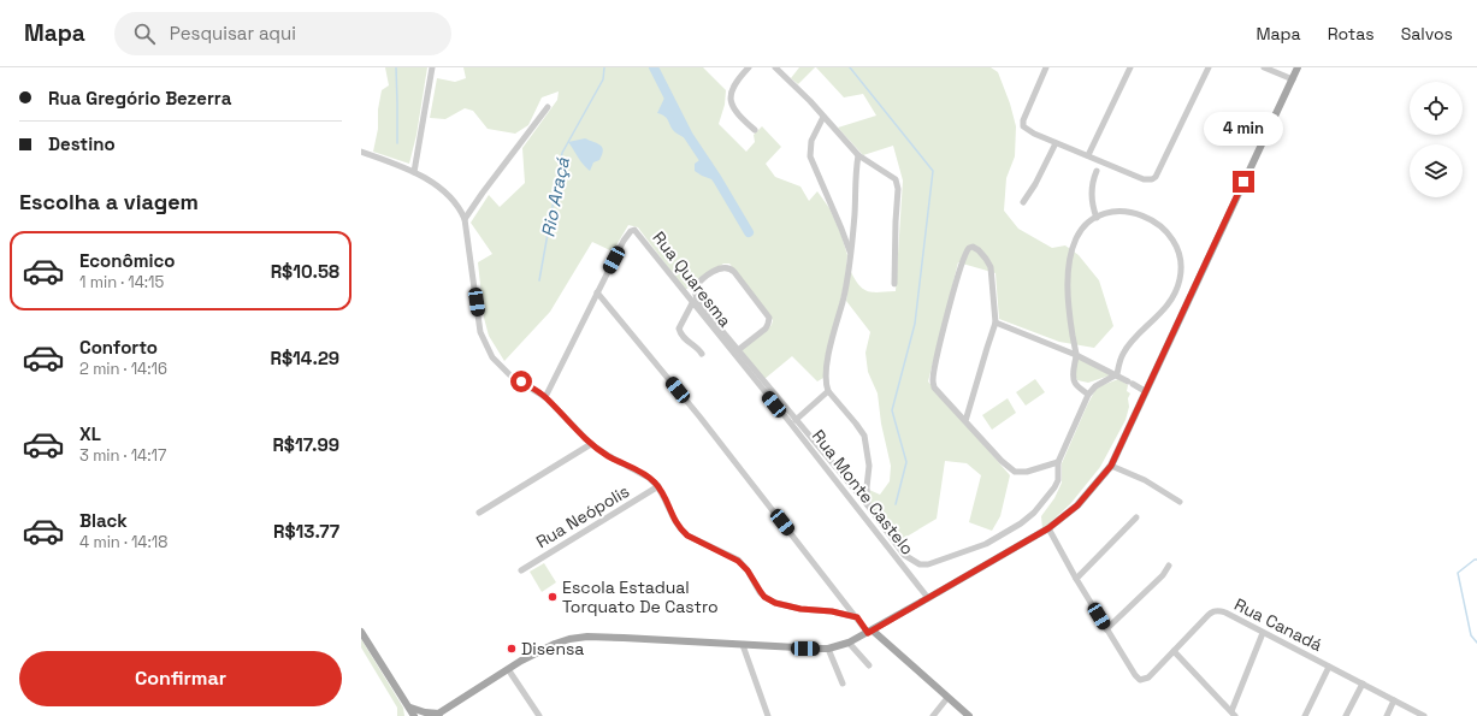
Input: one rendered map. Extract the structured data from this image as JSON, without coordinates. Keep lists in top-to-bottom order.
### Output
{
  "streets": {
    "street": [
      "Rua Quaresma",
      "Rua Monte Castelo",
      "Rua Neópolis",
      "Rua Canadá"
    ]
  },
  "crossings": [
    ["Rua Quaresma", "Rua Monte Castelo"]
  ],
  "water": ["Rio Araçá"],
  "places": ["Escola Estadual Torquato De Castro", "Disensa"],
  "page": {
    "header": "Mapa",
    "search": "Pesquisar aqui",
    "nav": ["Mapa", "Rotas", "Salvos"],
    "banner": ["Rua Gregório Bezerra", "Destino"],
    "bubble": "4 min",
    "heading": "Escolha a viagem",
    "list": [
      {
        "name": "Econômico",
        "note": "1 min · 14:15",
        "value": "R$10.58"
      },
      {
        "name": "Conforto",
        "note": "2 min · 14:16",
        "value": "R$14.29"
      },
      {
        "name": "XL",
        "note": "3 min · 14:17",
        "value": "R$17.99"
      },
      {
        "name": "Black",
        "note": "4 min · 14:18",
        "value": "R$13.77"
      }
    ],
    "buttons": "Confirmar"
  }
}
